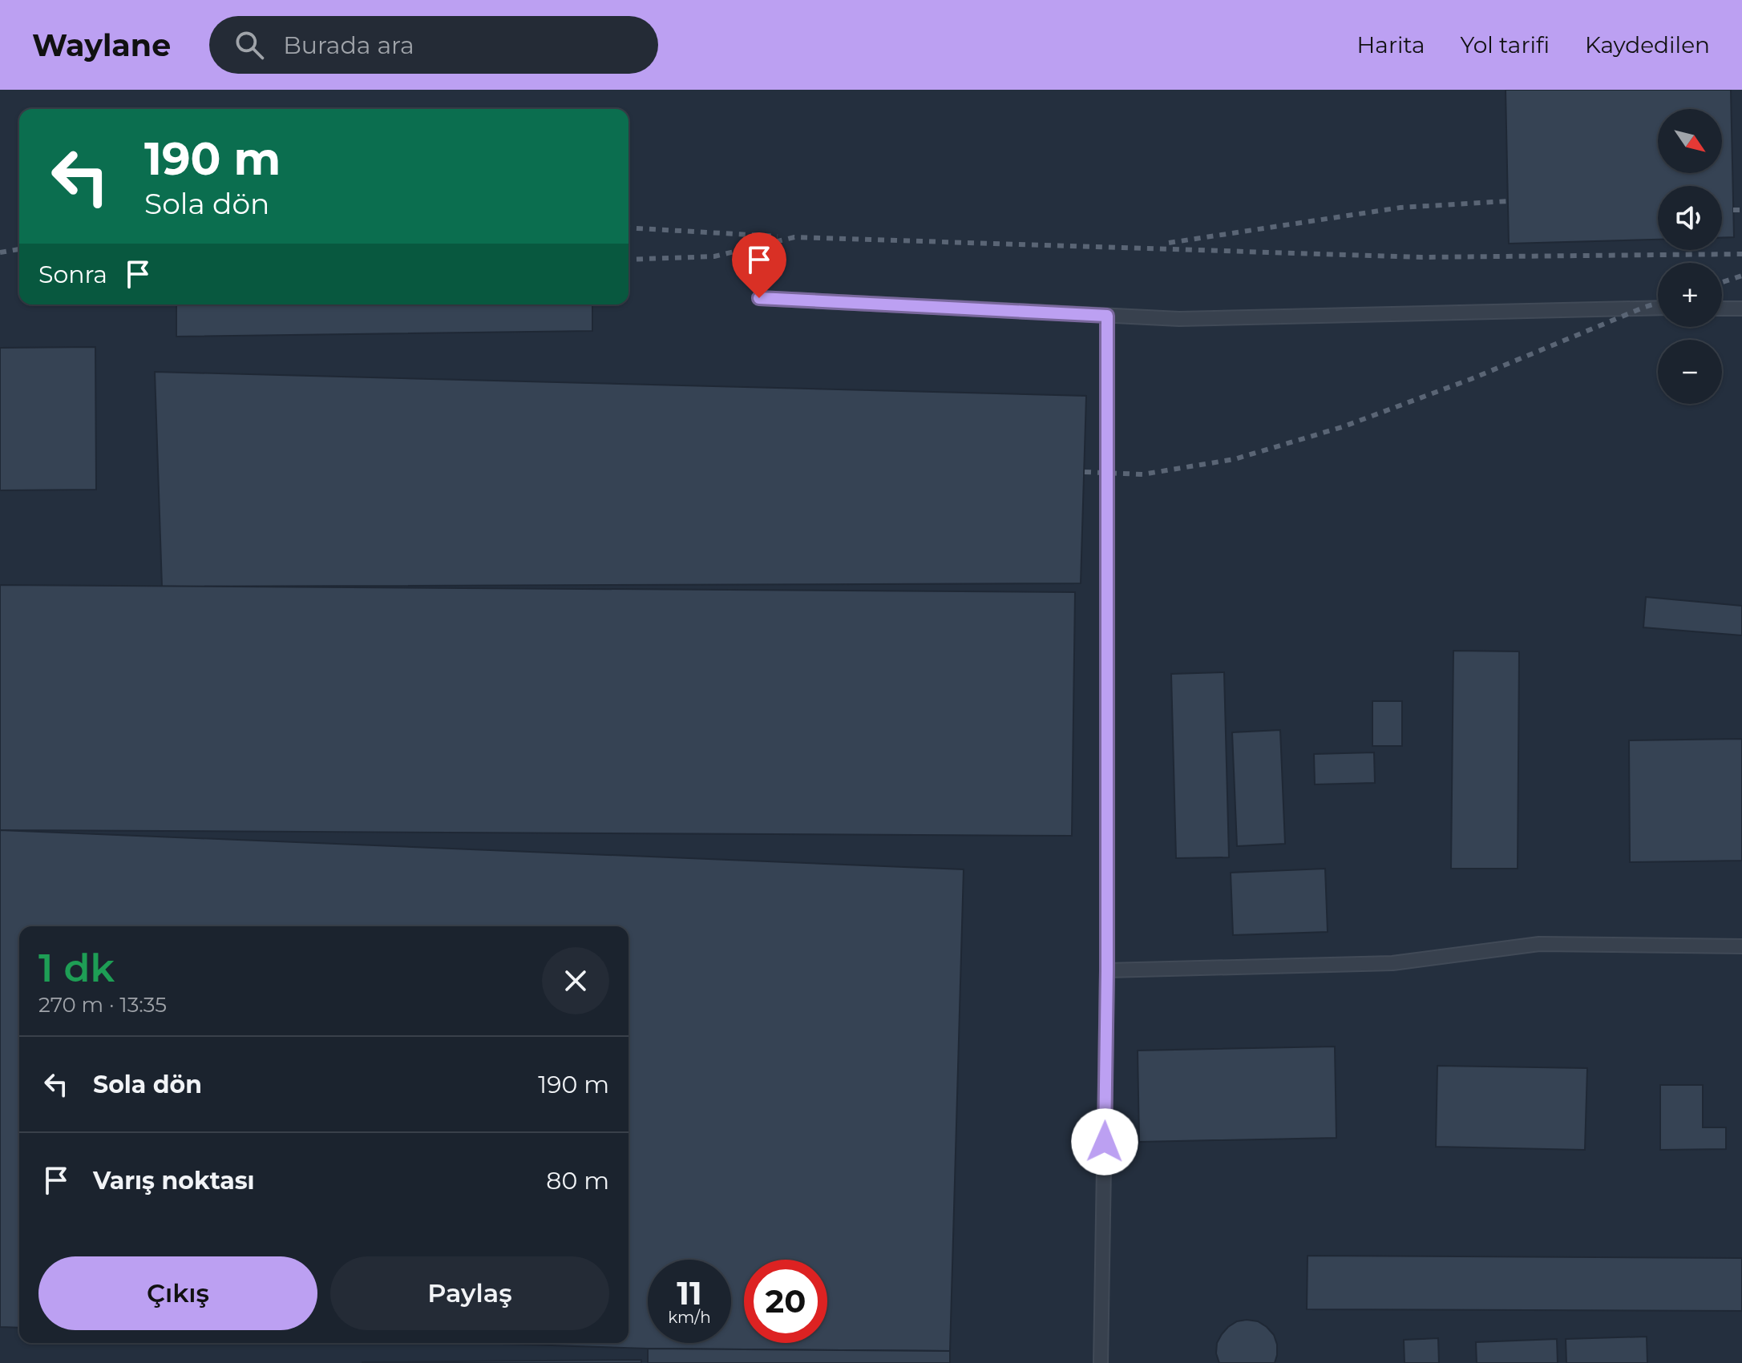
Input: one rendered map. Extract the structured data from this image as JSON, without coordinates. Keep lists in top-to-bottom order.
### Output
{
  "north": "bottom right",
  "page": {
    "header": "Waylane",
    "search": "Burada ara",
    "nav": ["Harita", "Yol tarifi", "Kaydedilen"],
    "map_buttons": ["+", "−"],
    "turn": ["190 m", "Sola dön"],
    "then": "Sonra",
    "heading": ["1 dk", "270 m · 13:35"],
    "list": [
      {
        "name": "Sola dön",
        "value": "190 m"
      },
      {
        "name": "Varış noktası",
        "value": "80 m"
      }
    ],
    "buttons": ["Çıkış", "Paylaş"],
    "speed": "11 km/h",
    "limit": "20"
  }
}
